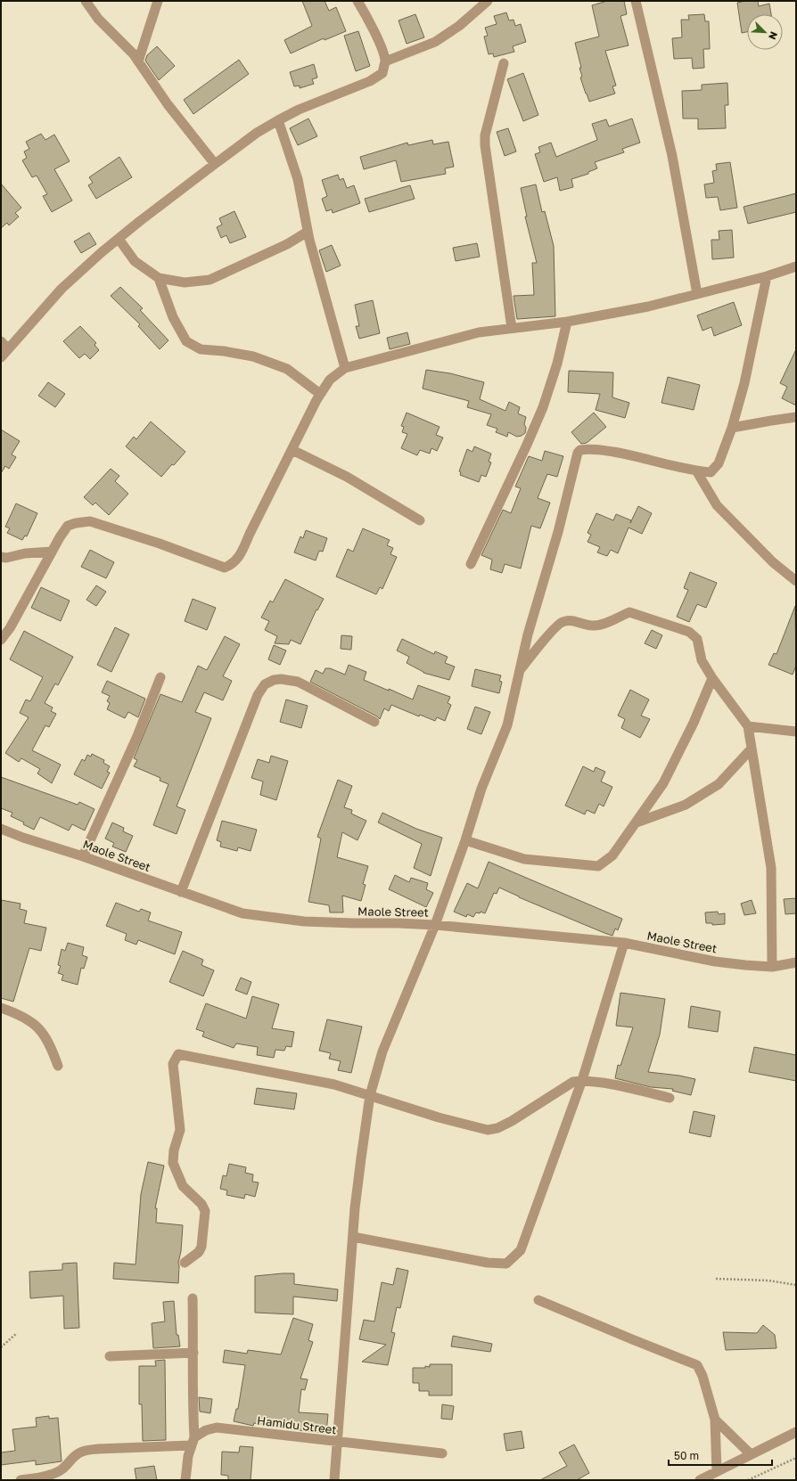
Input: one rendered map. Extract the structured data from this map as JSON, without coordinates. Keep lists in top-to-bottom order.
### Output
{
  "streets": {
    "street": ["Maole Street", "Hamidu Street"]
  },
  "scale_bar": "50 m",
  "north": "bottom right"
}
